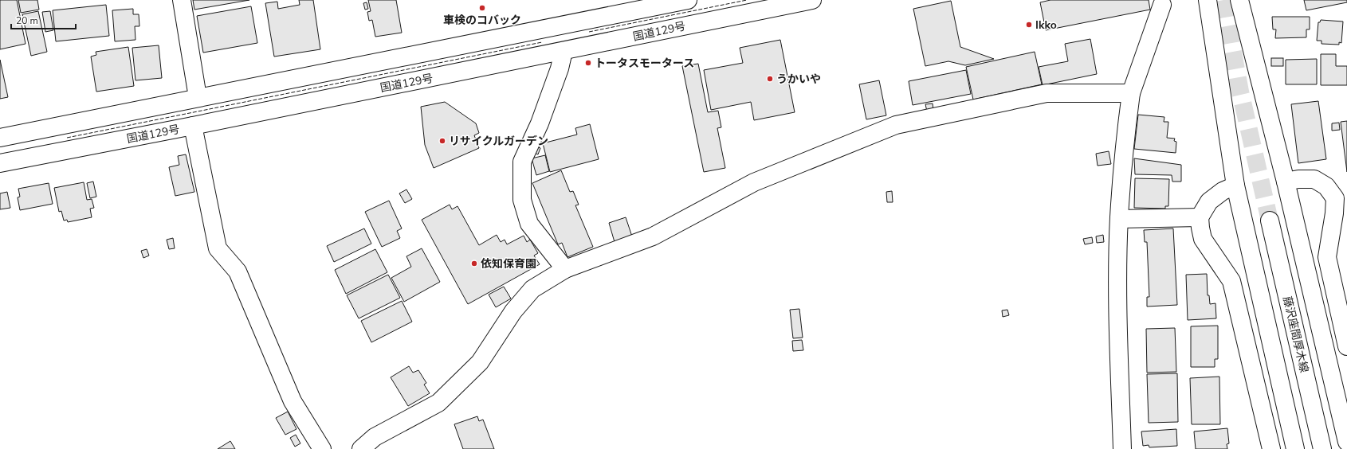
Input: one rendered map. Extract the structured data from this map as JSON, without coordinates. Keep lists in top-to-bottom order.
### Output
{
  "streets": {
    "main road": ["国道129号", "藤沢座間厚木線"]
  },
  "places": [
    "車検のコバック",
    "Ikko",
    "トータスモータース",
    "うかいや",
    "リサイクルガーデン",
    "依知保育園"
  ],
  "scale_bar": "20 m"
}
